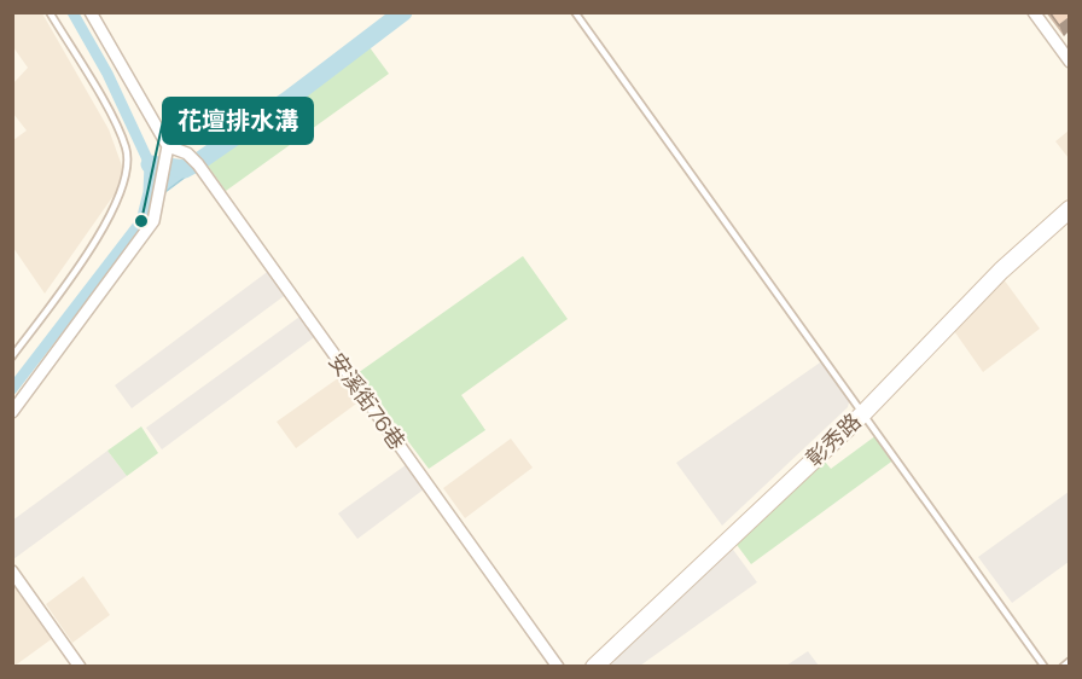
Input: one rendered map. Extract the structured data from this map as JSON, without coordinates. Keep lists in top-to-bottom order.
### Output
{
  "streets": {
    "street": ["安溪街76巷", "彰秀路"]
  },
  "places": ["花壇排水溝"]
}
